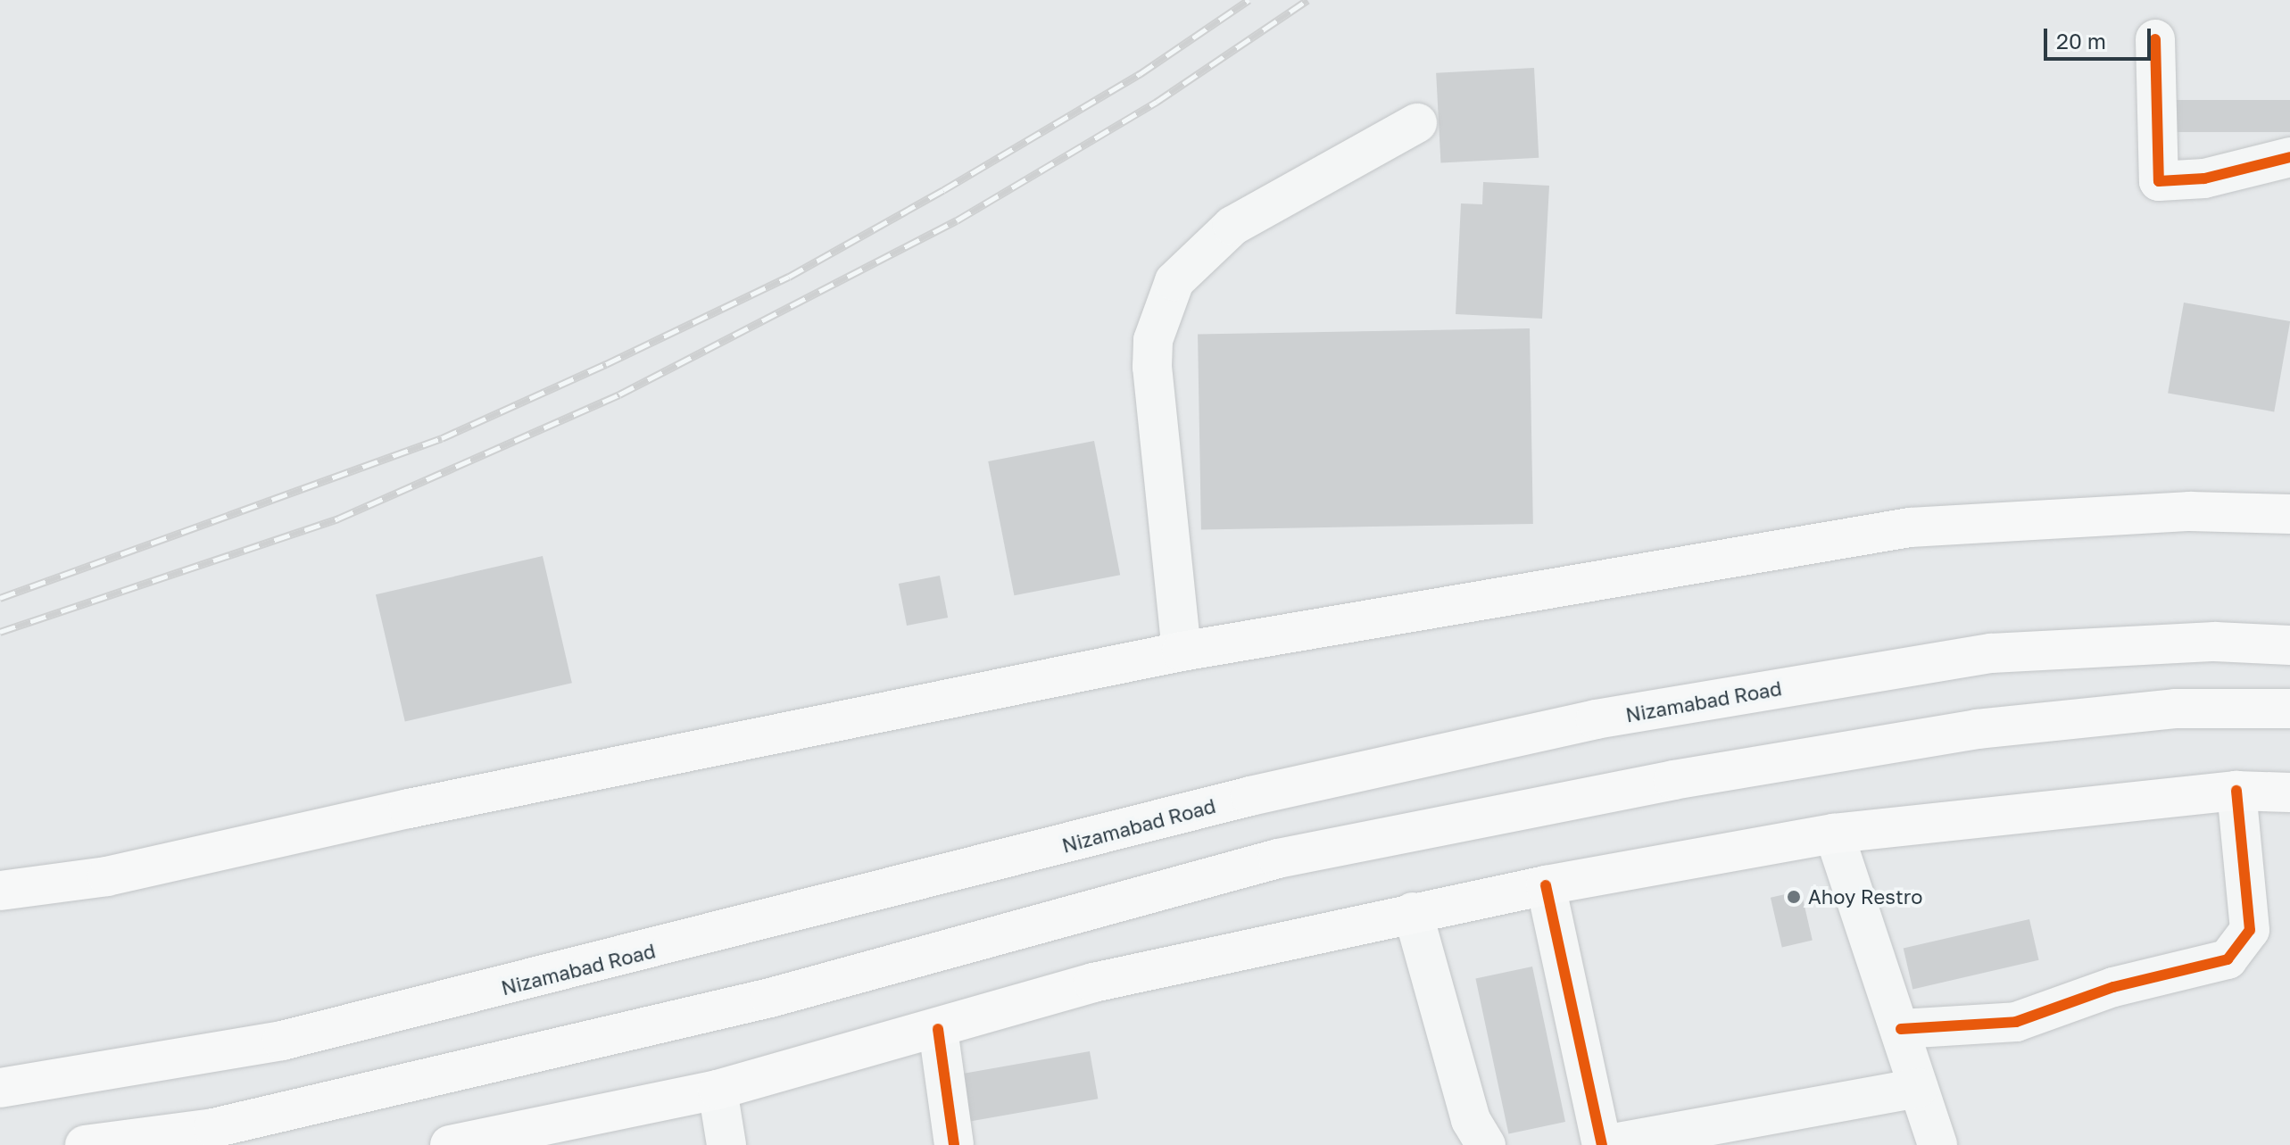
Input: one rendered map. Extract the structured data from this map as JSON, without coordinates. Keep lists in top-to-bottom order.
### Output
{
  "streets": {
    "main road": ["Nizamabad Road"]
  },
  "places": ["Ahoy Restro"],
  "scale_bar": "20 m"
}
